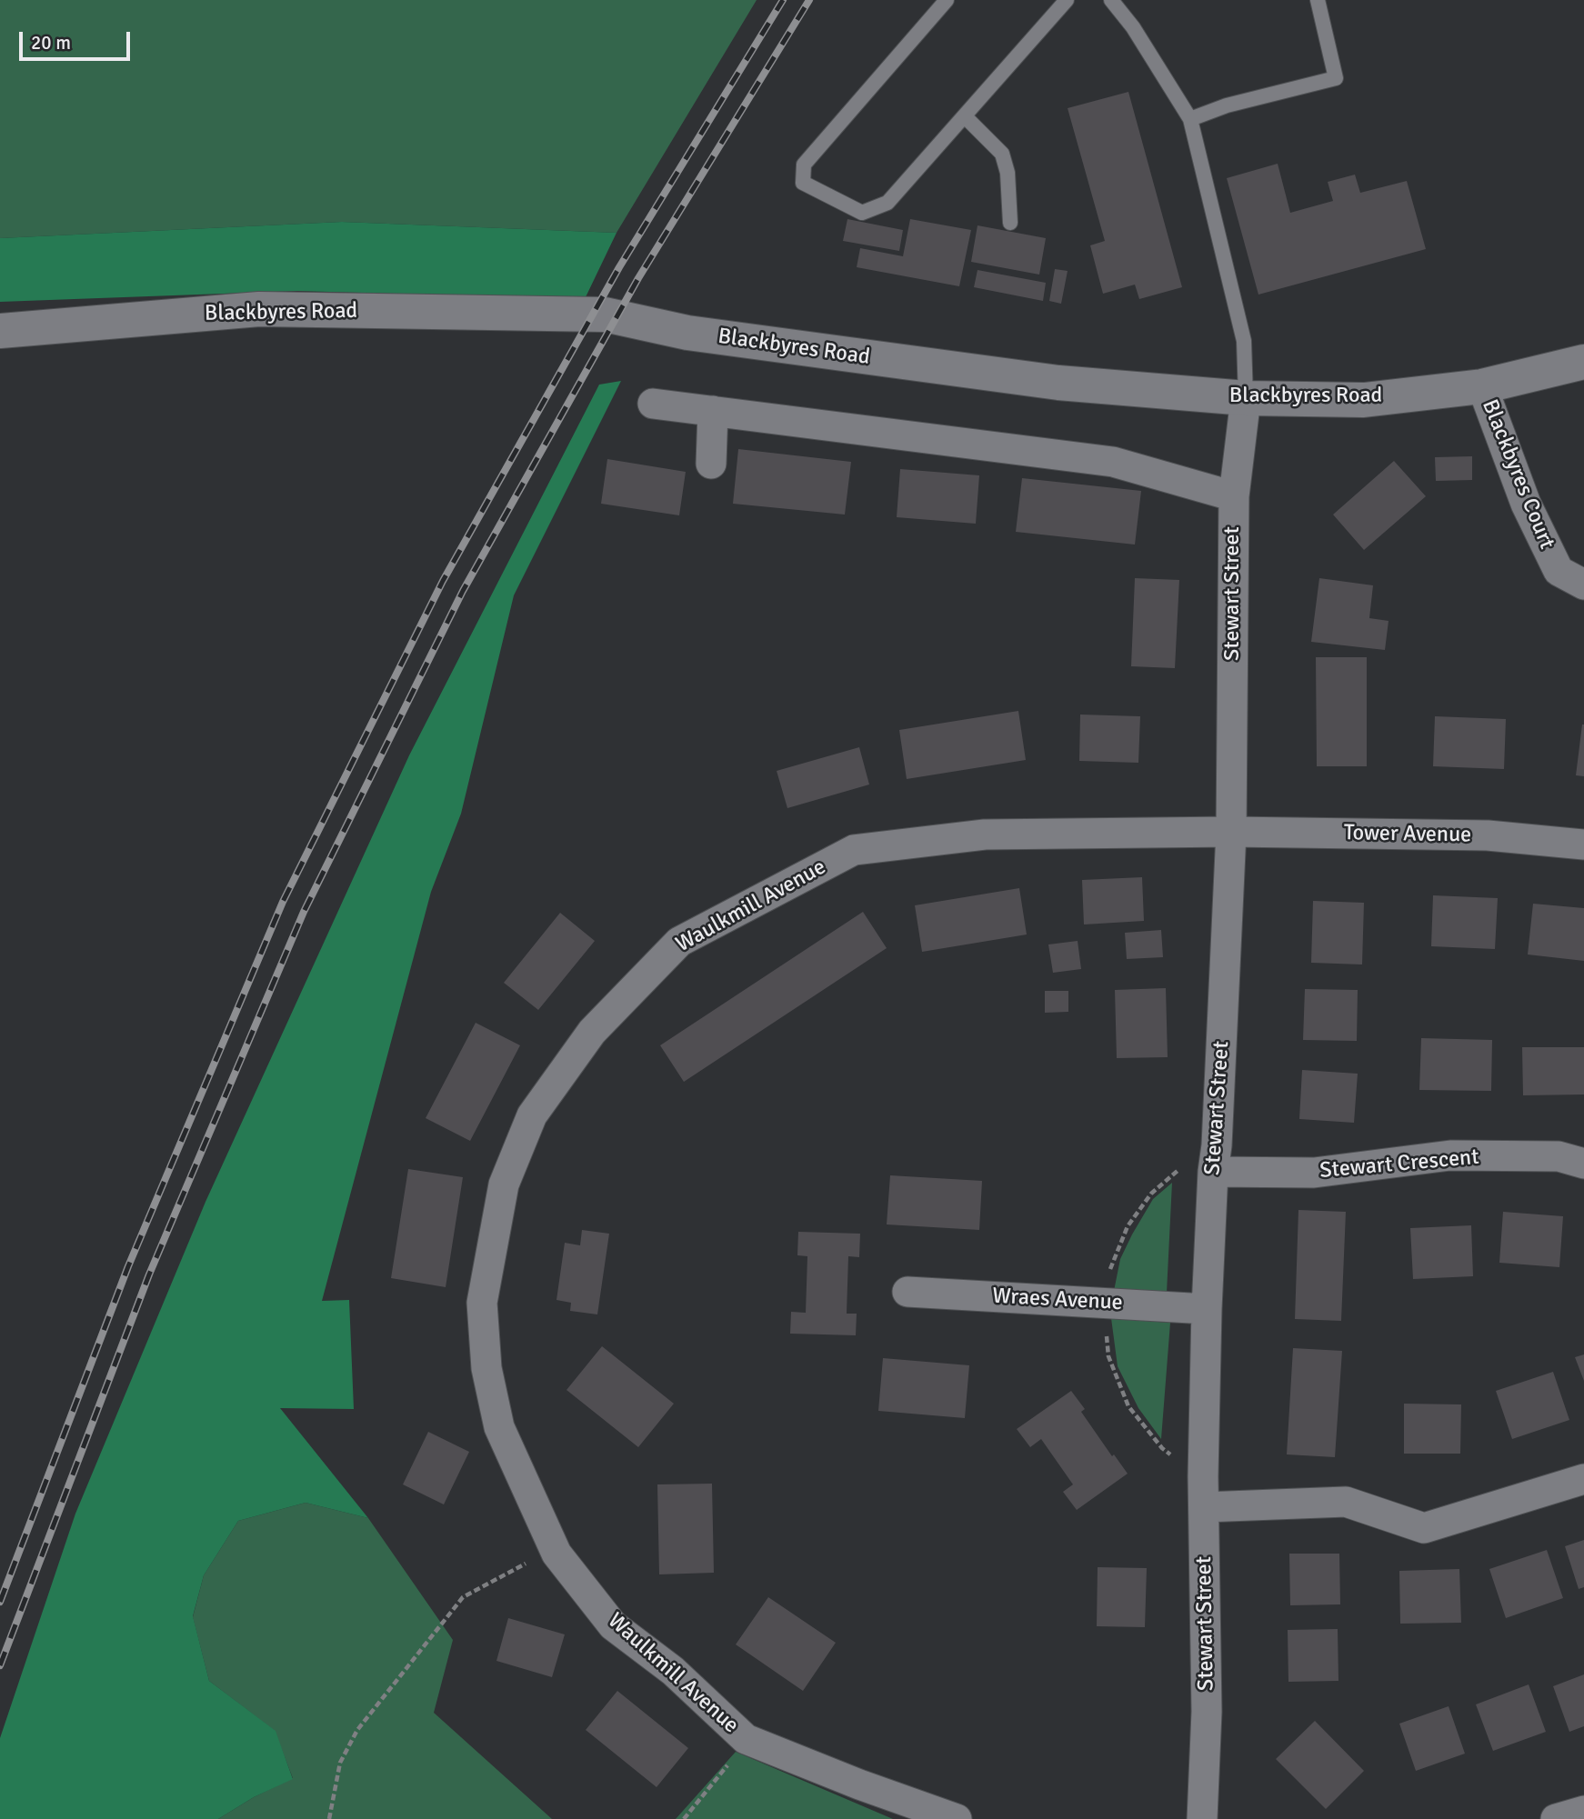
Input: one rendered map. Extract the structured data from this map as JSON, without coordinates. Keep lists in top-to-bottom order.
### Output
{
  "streets": {
    "street": [
      "Blackbyres Road",
      "Blackbyres Court",
      "Stewart Street",
      "Tower Avenue",
      "Waulkmill Avenue",
      "Stewart Crescent",
      "Wraes Avenue"
    ]
  },
  "crossings": [
    ["Blackbyres Road", "Blackbyres Court"],
    ["Blackbyres Road", "Stewart Street"],
    ["Stewart Street", "Tower Avenue"],
    ["Stewart Street", "Waulkmill Avenue"],
    ["Stewart Street", "Stewart Crescent"],
    ["Stewart Street", "Wraes Avenue"],
    ["Tower Avenue", "Waulkmill Avenue"]
  ],
  "scale_bar": "20 m"
}
